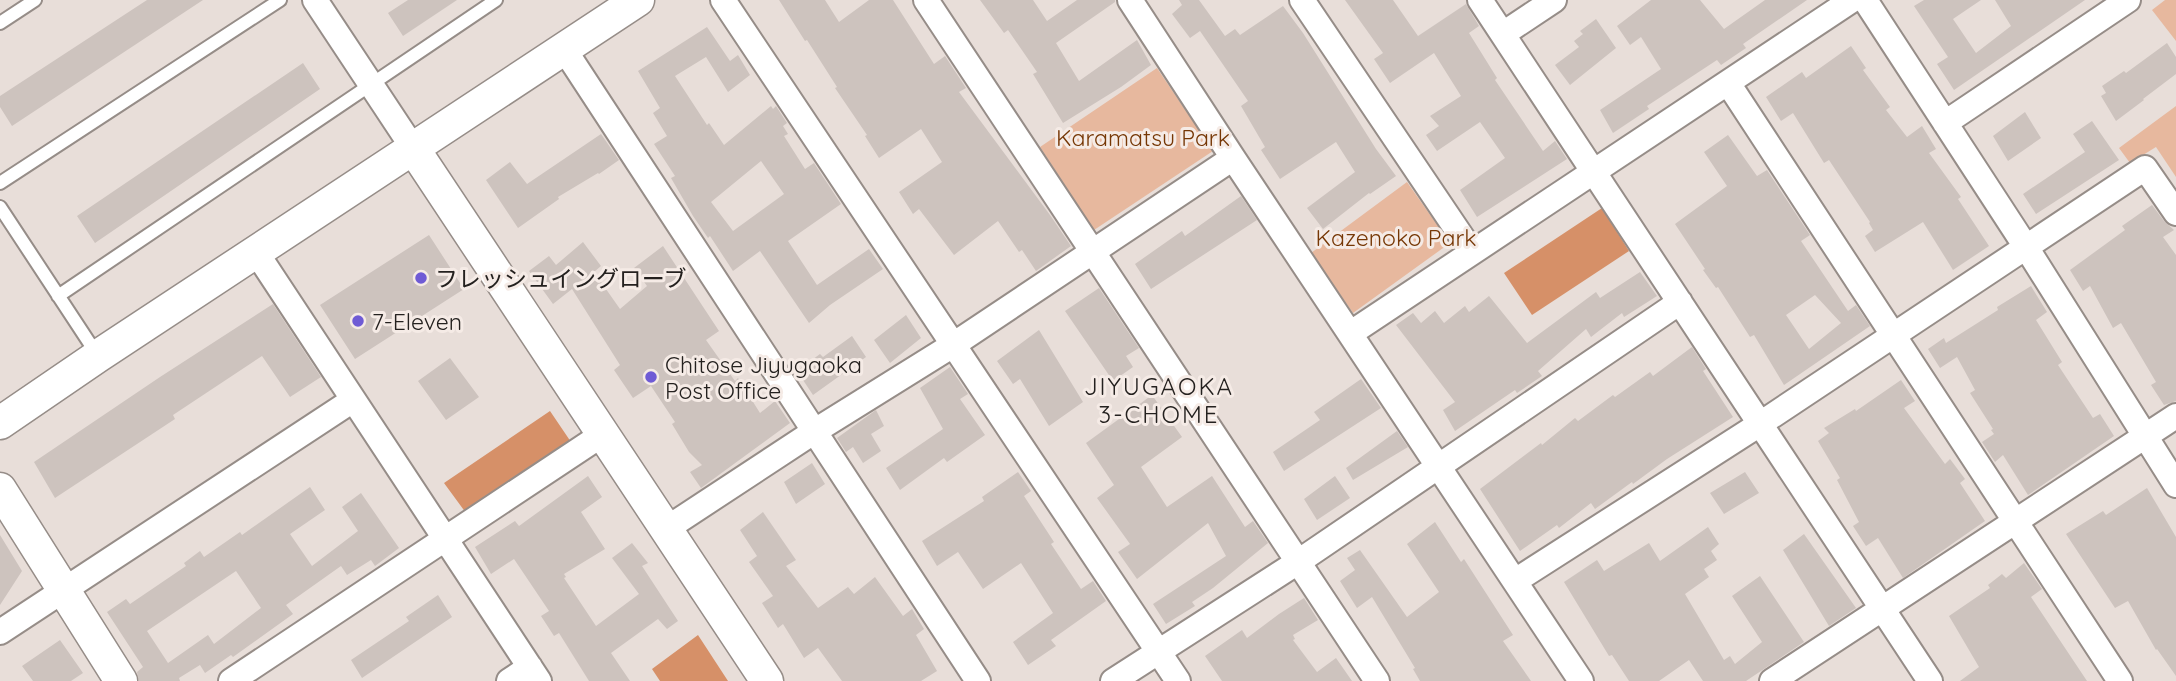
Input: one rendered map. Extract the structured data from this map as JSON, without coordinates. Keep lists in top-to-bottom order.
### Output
{
  "districts": ["JIYUGAOKA 3-CHOME"],
  "parks": ["Karamatsu Park", "Kazenoko Park"],
  "places": ["フレッシュイングローブ", "7-Eleven", "Chitose Jiyugaoka Post Office"]
}
